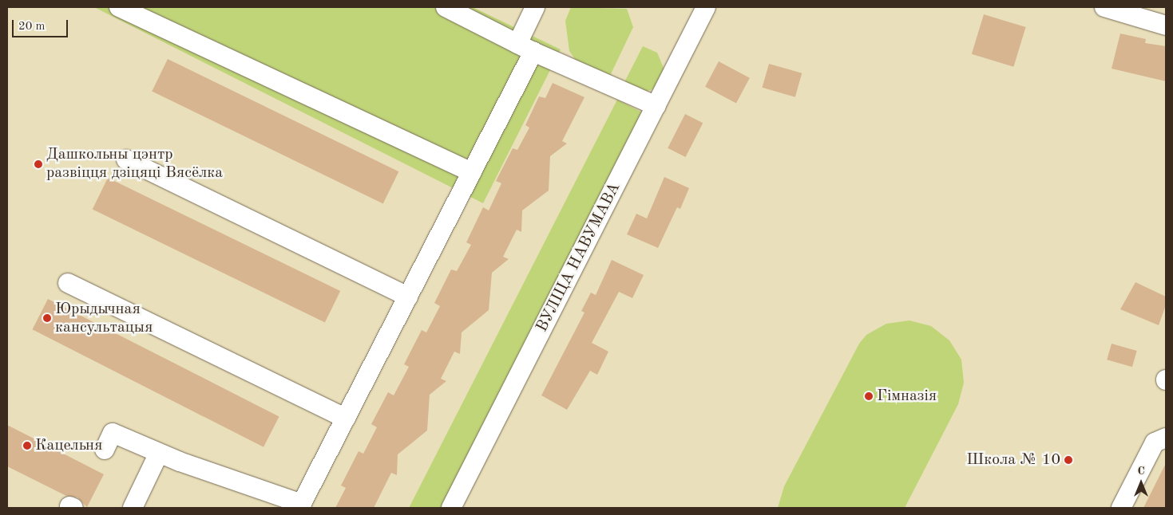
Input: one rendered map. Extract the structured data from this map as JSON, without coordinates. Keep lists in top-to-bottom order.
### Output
{
  "streets": {
    "street": ["ВУЛІЦА НАВУМАВА"]
  },
  "places": [
    "Дашкольны цэнтр развіцця дзіцяці Вясёлка",
    "Юрыдычная кансультацыя",
    "Гімназія",
    "Кацельня",
    "Школа № 10"
  ],
  "scale_bar": "20 m",
  "north": "top"
}
